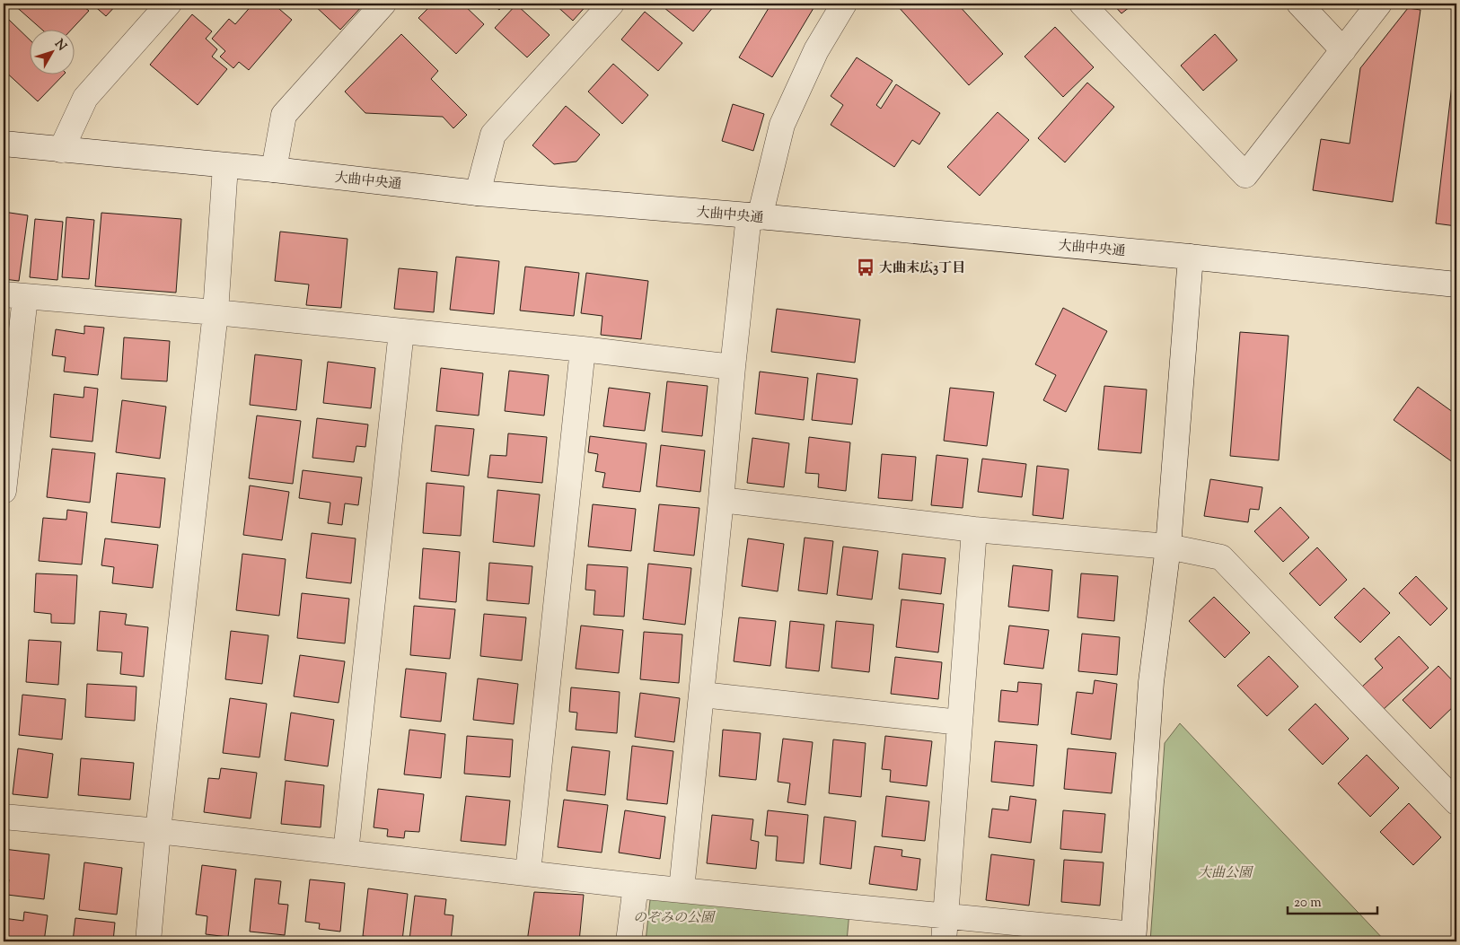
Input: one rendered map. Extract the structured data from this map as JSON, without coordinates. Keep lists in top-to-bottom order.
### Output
{
  "streets": {
    "street": ["大曲中央通"]
  },
  "parks": ["大曲公園", "のぞみの公園"],
  "places": {
    "bus stop": ["大曲末広3丁目"]
  },
  "scale_bar": "20 m",
  "north": "top right"
}
